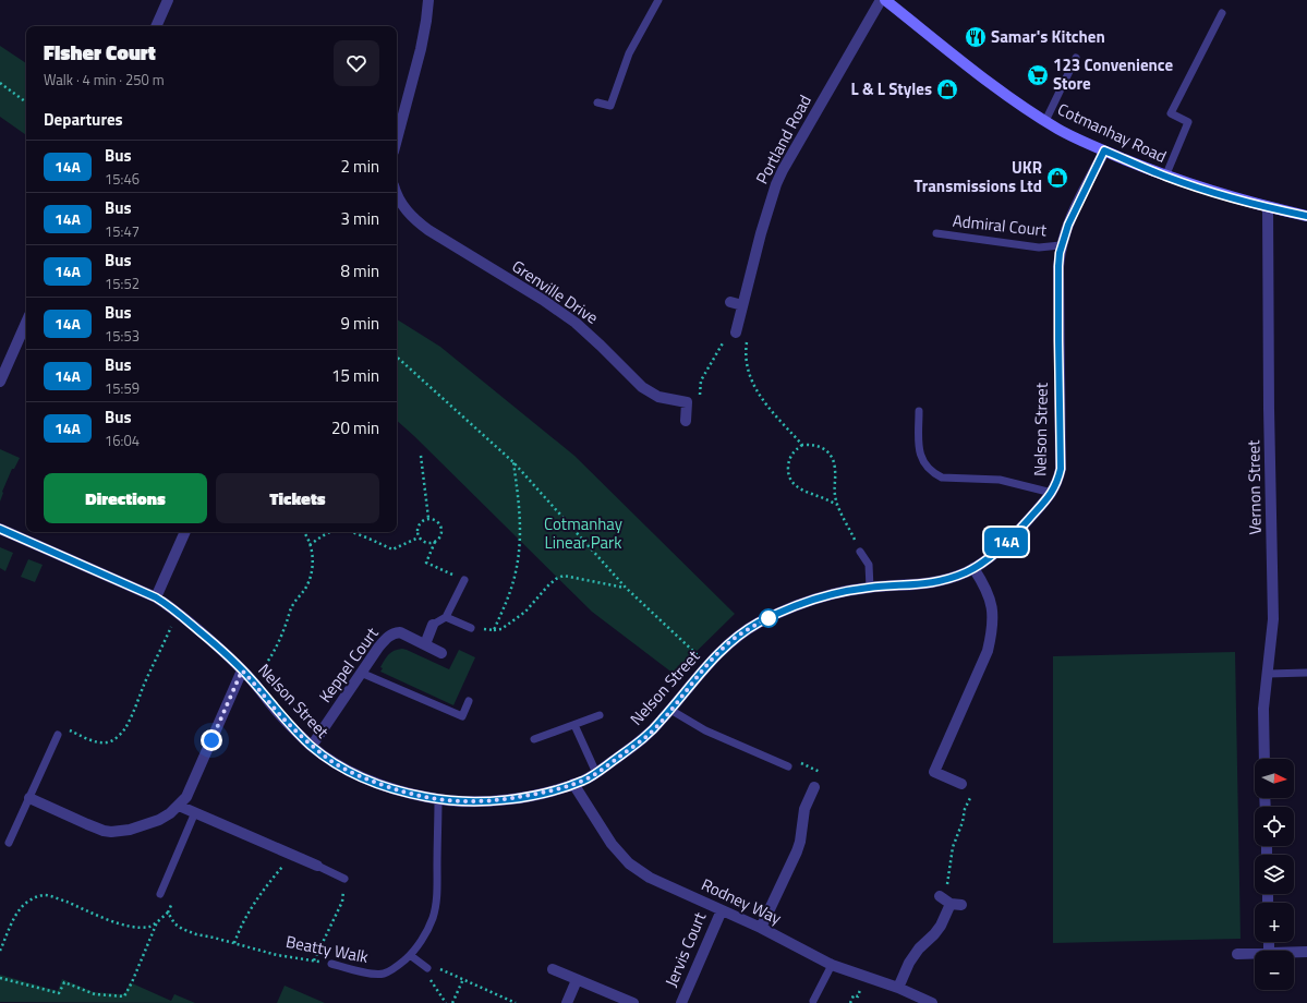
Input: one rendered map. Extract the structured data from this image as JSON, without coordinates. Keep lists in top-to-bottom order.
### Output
{
  "streets": {
    "street": [
      "Cotmanhay Road",
      "Portland Road",
      "Grenville Drive",
      "Nelson Street",
      "Vernon Street",
      "Keppel Court",
      "Rodney Way",
      "Jervis Court"
    ],
    "lane": ["Admiral Court", "Beatty Walk"]
  },
  "crossings": [
    ["Cotmanhay Road", "Nelson Street"],
    ["Cotmanhay Road", "Vernon Street"],
    ["Admiral Court", "Nelson Street"],
    ["Nelson Street", "Keppel Court"],
    ["Nelson Street", "Rodney Way"],
    ["Nelson Street", "Beatty Walk"],
    ["Rodney Way", "Jervis Court"]
  ],
  "parks": ["Cotmanhay Linear Park"],
  "places": {
    "restaurant": ["Samar's Kitchen"],
    "supermarket": ["123 Convenience Store"],
    "shop": ["L & L Styles", "UKR Transmissions Ltd"]
  },
  "lines": ["bus line 14A"],
  "north": "right",
  "page": {
    "on_map": "14A",
    "heading": [
      ["Fisher Court", "Walk · 4 min · 250 m"],
      "Departures"
    ],
    "list": [
      {
        "mark": "14A",
        "name": "Bus",
        "note": "15:46",
        "value": "2 min"
      },
      {
        "mark": "14A",
        "name": "Bus",
        "note": "15:47",
        "value": "3 min"
      },
      {
        "mark": "14A",
        "name": "Bus",
        "note": "15:52",
        "value": "8 min"
      },
      {
        "mark": "14A",
        "name": "Bus",
        "note": "15:53",
        "value": "9 min"
      },
      {
        "mark": "14A",
        "name": "Bus",
        "note": "15:59",
        "value": "15 min"
      },
      {
        "mark": "14A",
        "name": "Bus",
        "note": "16:04",
        "value": "20 min"
      }
    ],
    "buttons": ["Directions", "Tickets"],
    "map_buttons": ["+", "−"]
  }
}
